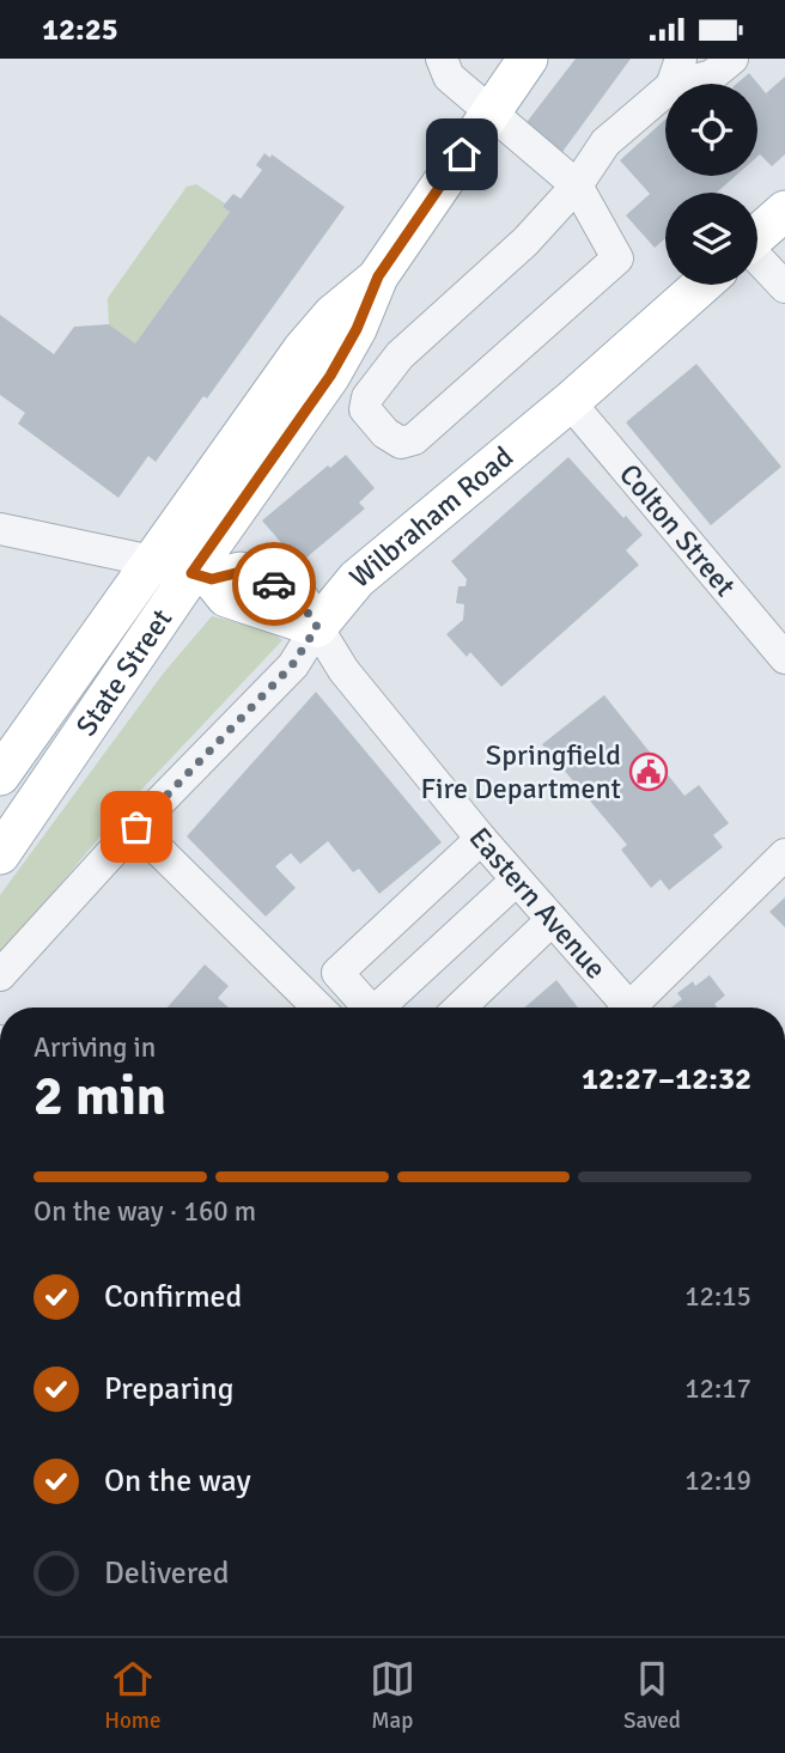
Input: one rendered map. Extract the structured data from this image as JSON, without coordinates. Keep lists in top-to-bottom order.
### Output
{
  "streets": {
    "main road": ["Wilbraham Road", "State Street", "Eastern Avenue"],
    "street": ["Colton Street"]
  },
  "crossings": [
    ["Wilbraham Road", "Colton Street"],
    ["Wilbraham Road", "Eastern Avenue"],
    ["State Street", "Eastern Avenue"]
  ],
  "places": {
    "public building": ["Springfield Fire Department"]
  },
  "page": {
    "status": "12:25",
    "heading": ["2 min", "Arriving in", "12:27–12:32"],
    "bar": "On the way · 160 m",
    "list": [
      ["Confirmed", "12:15"],
      ["Preparing", "12:17"],
      ["On the way", "12:19"],
      "Delivered"
    ],
    "tabs": ["Home", "Map", "Saved"]
  }
}
